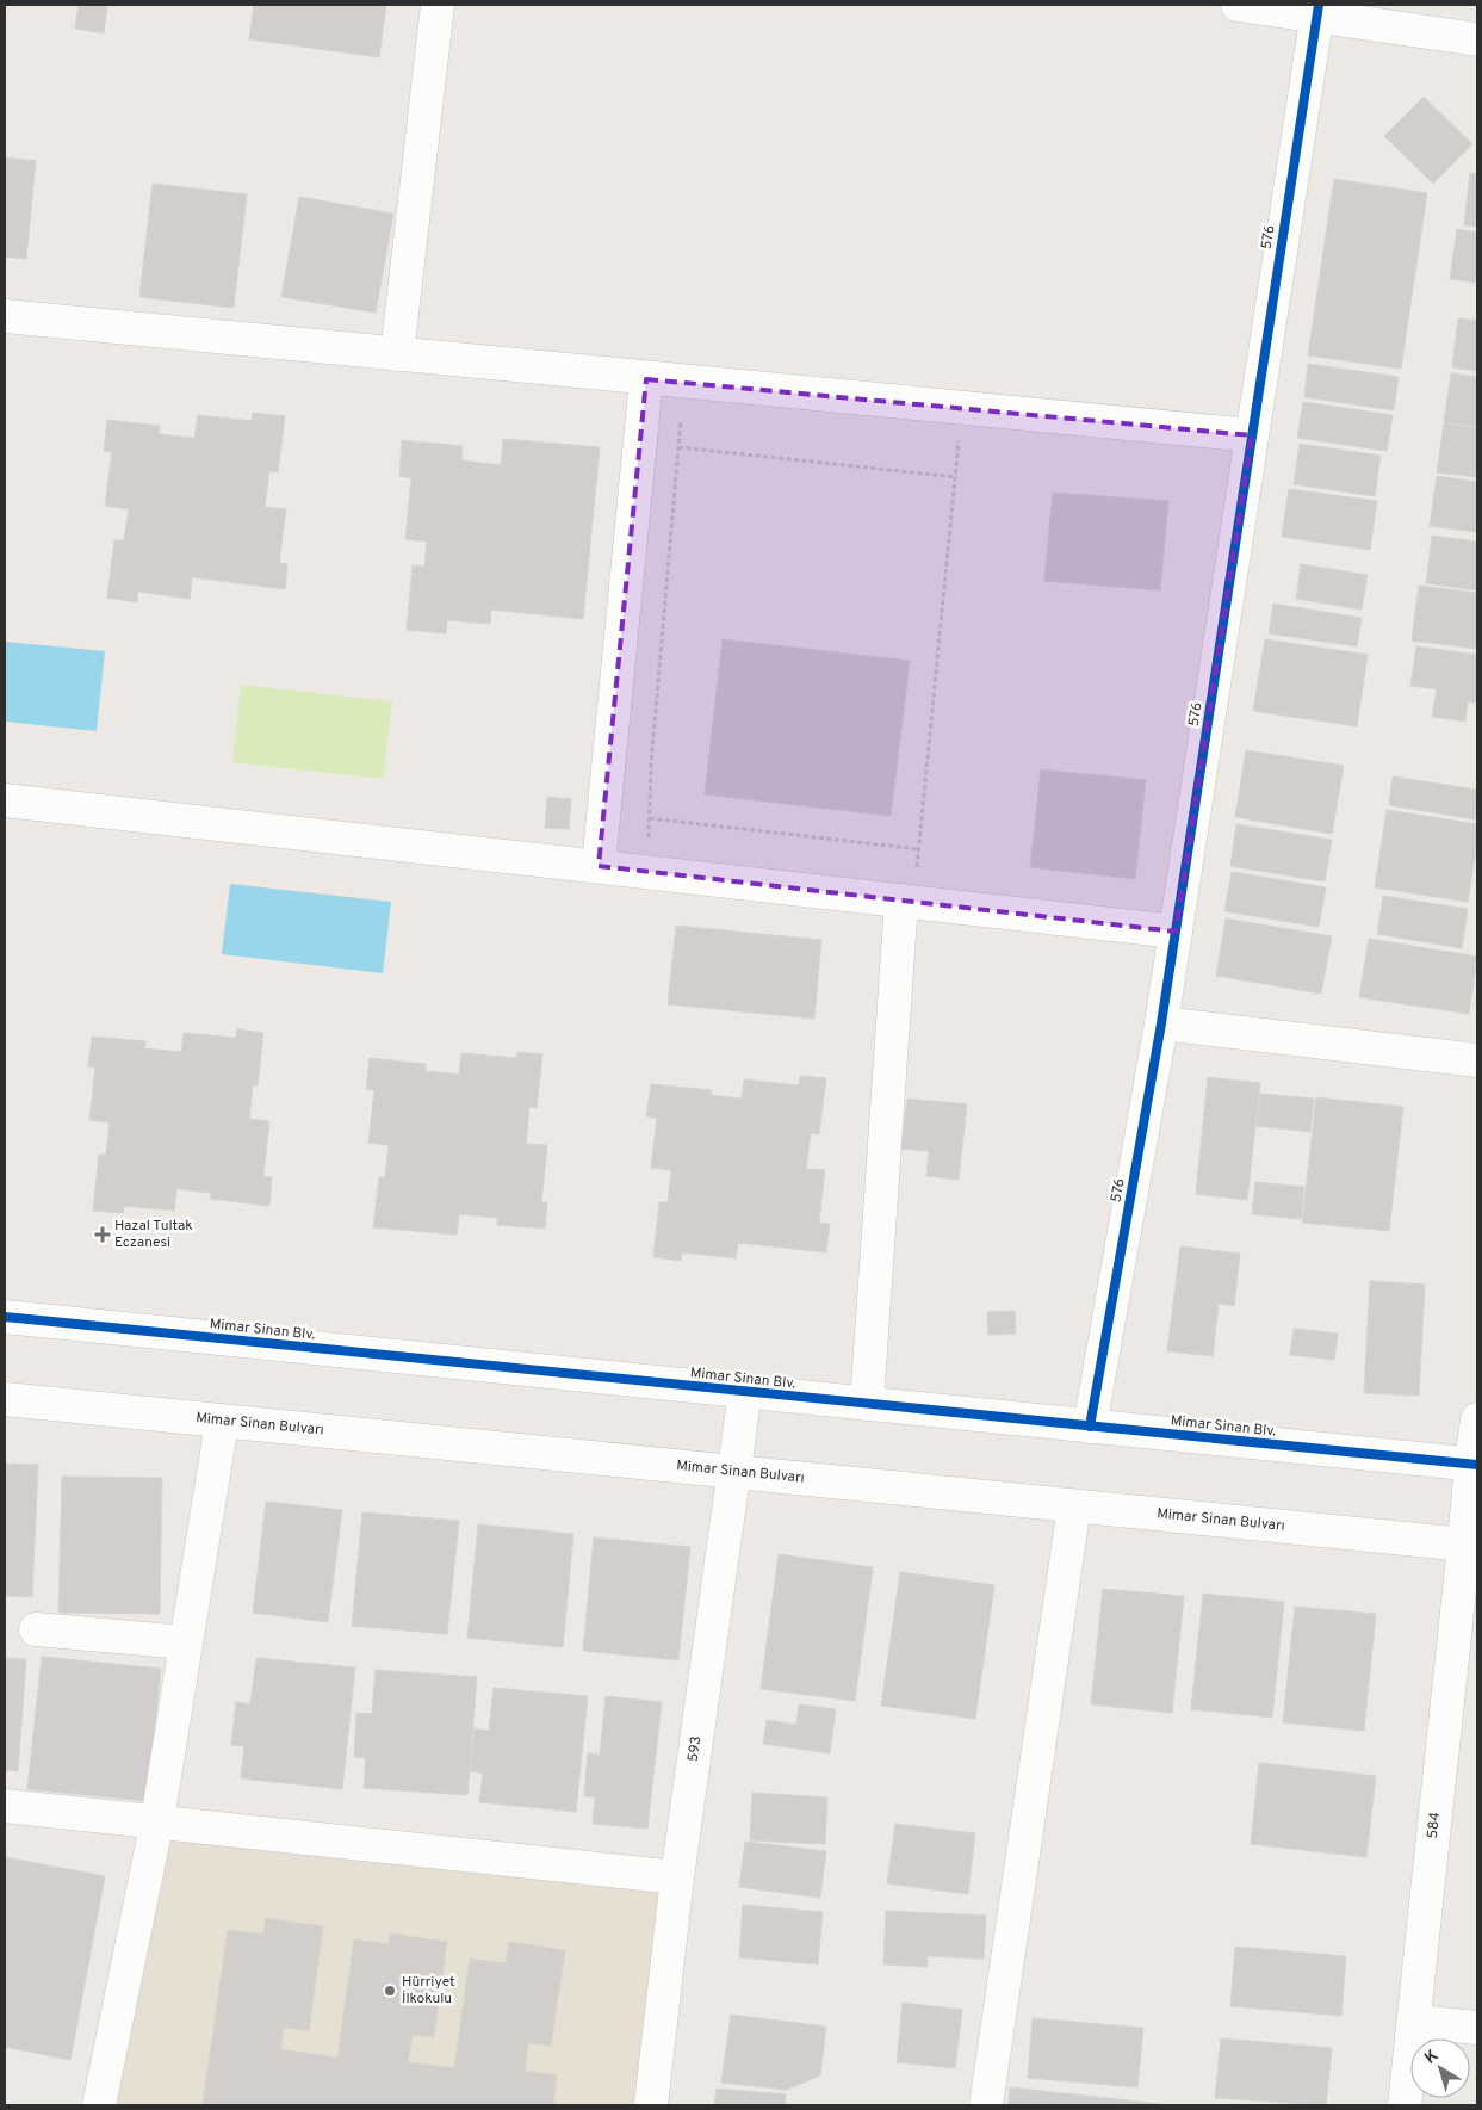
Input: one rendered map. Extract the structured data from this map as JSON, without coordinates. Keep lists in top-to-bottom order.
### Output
{
  "streets": {
    "street": [
      "576",
      "Mimar Sinan Blv.",
      "Mimar Sinan Bulvarı",
      "593",
      "584"
    ]
  },
  "crossings": [
    ["576", "Mimar Sinan Blv."],
    ["Mimar Sinan Blv.", "593"],
    ["Mimar Sinan Blv.", "584"],
    ["Mimar Sinan Bulvarı", "593"],
    ["Mimar Sinan Bulvarı", "584"]
  ],
  "places": {
    "health": ["Hazal Tultak Eczanesi"],
    "other": ["Hürriyet İlkokulu"]
  },
  "north": "top left"
}
